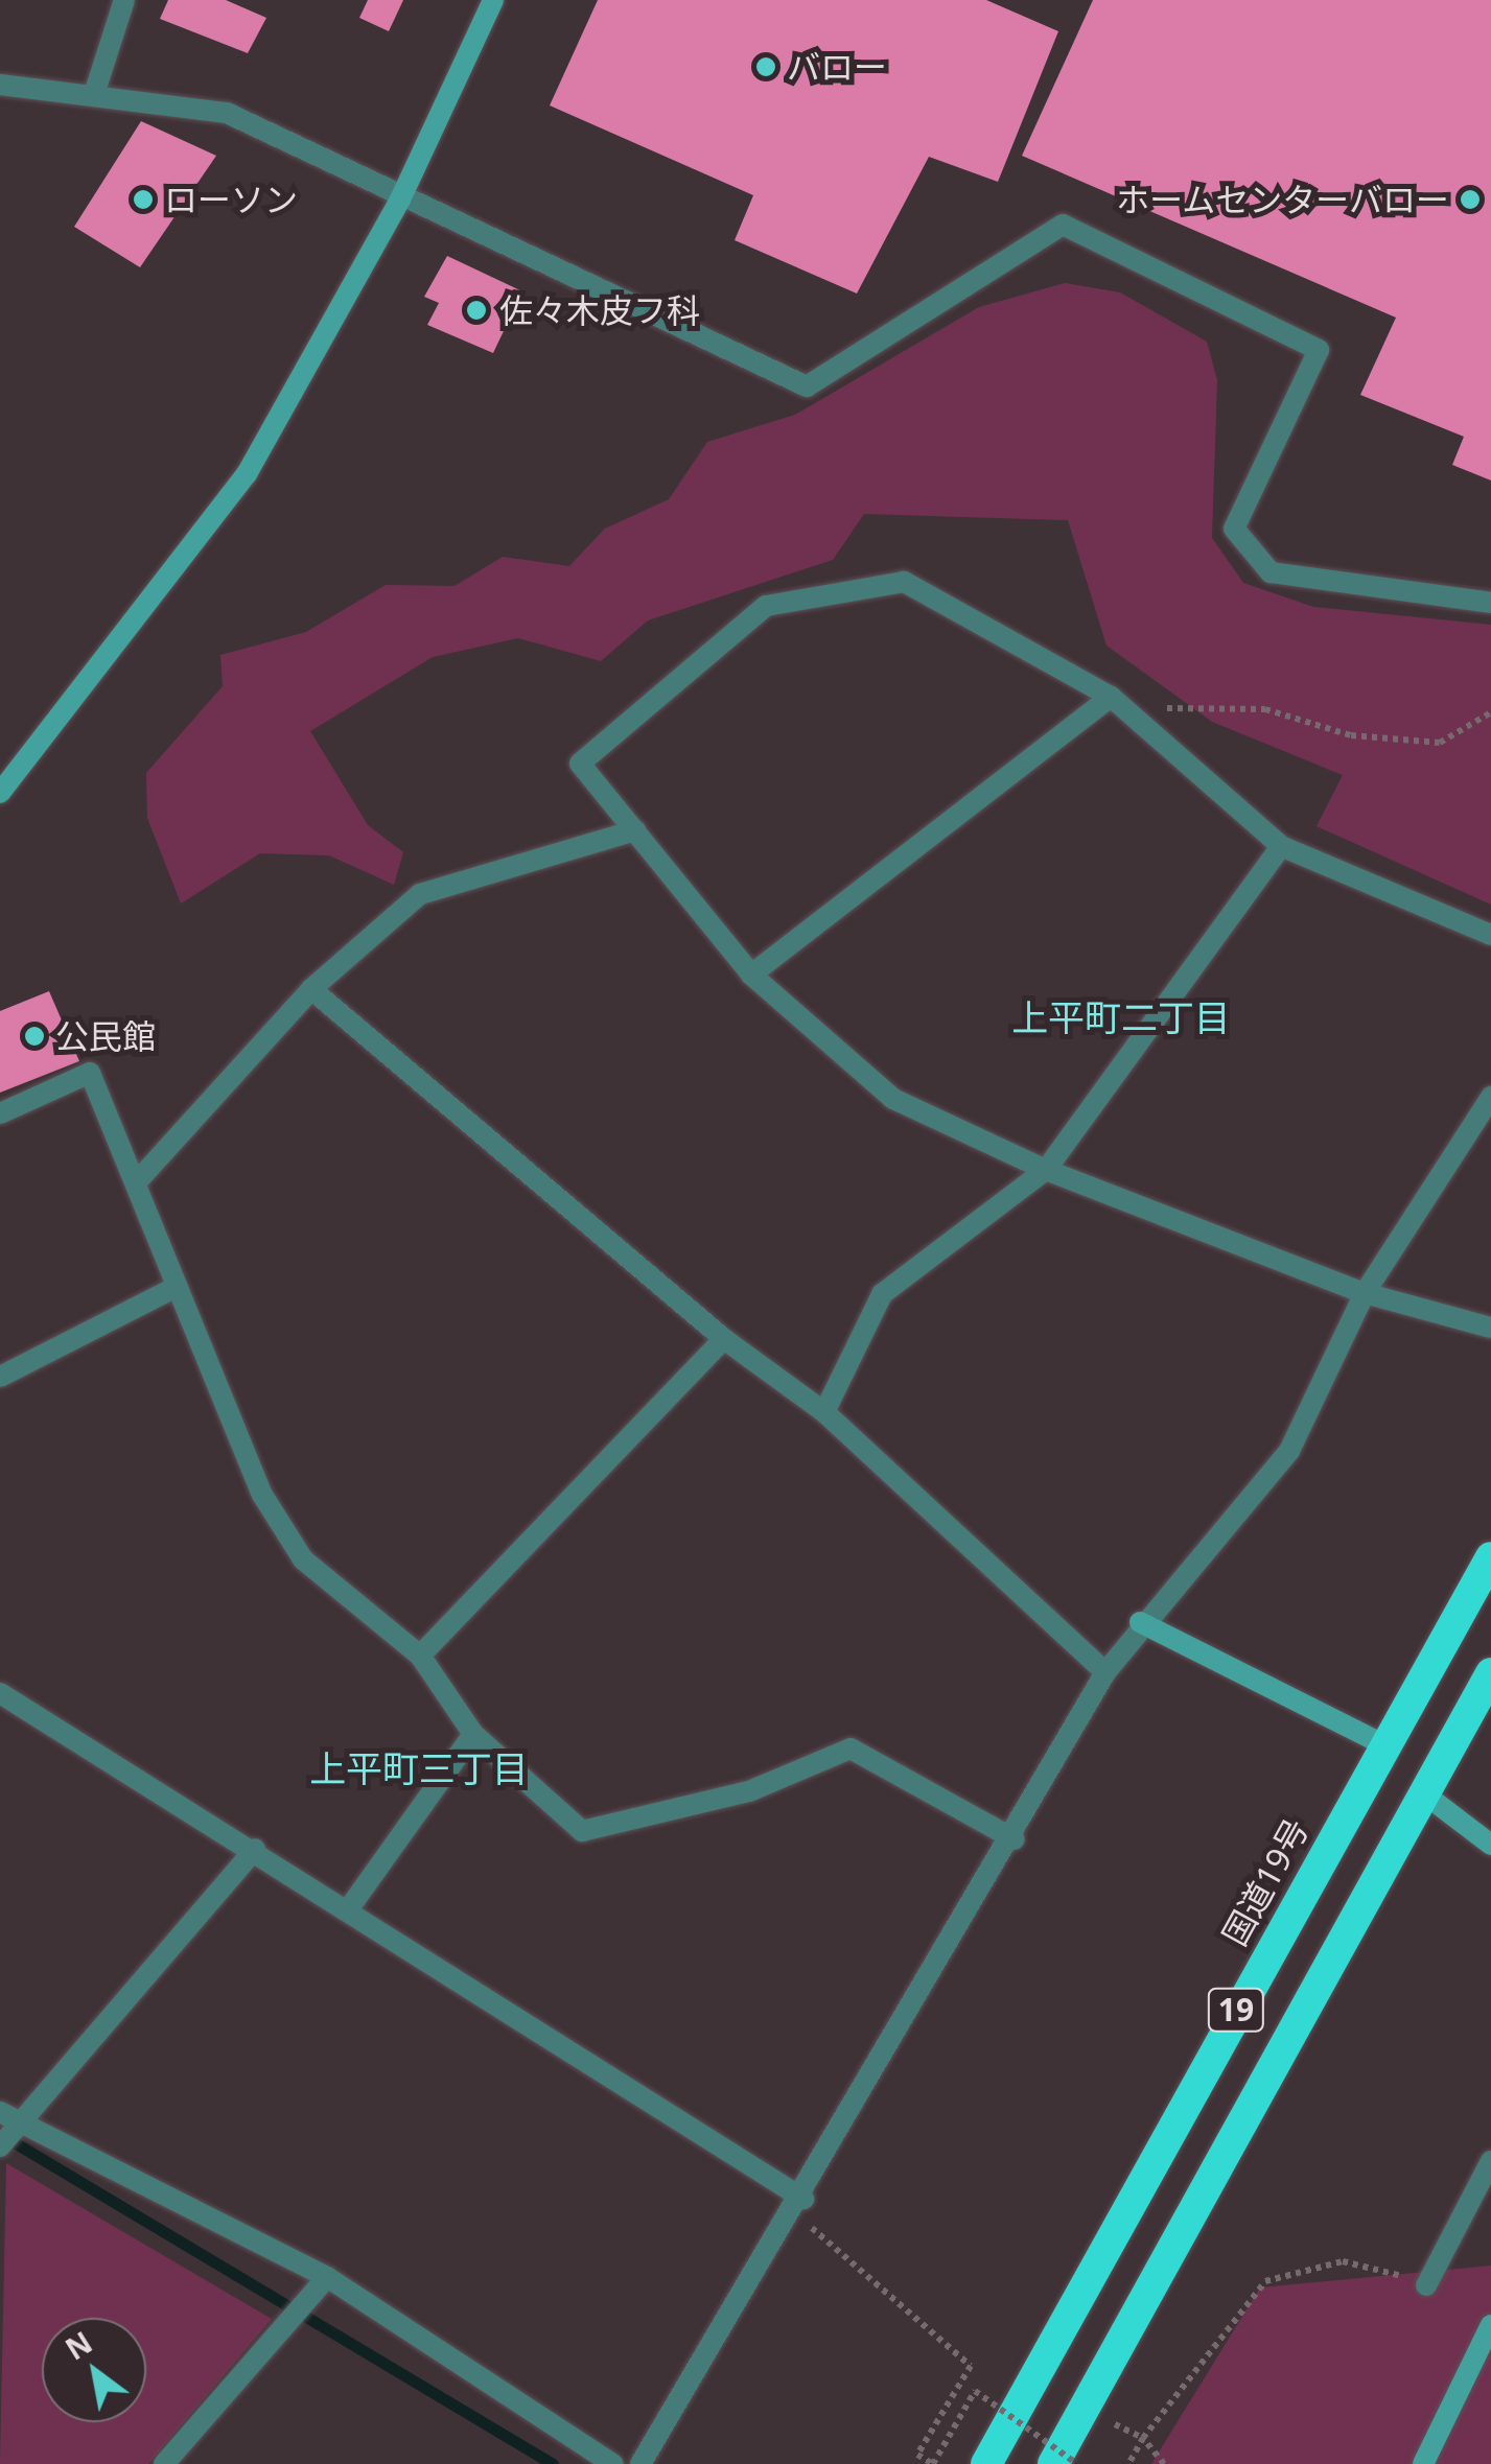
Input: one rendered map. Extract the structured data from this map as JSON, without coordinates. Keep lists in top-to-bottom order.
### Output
{
  "streets": {
    "highway": ["国道19号", "19"]
  },
  "districts": ["上平町二丁目", "上平町三丁目"],
  "places": [
    "バロー",
    "ローソン",
    "ホームセンターバロー",
    "佐々木皮フ科",
    "公民館"
  ],
  "north": "top left"
}
